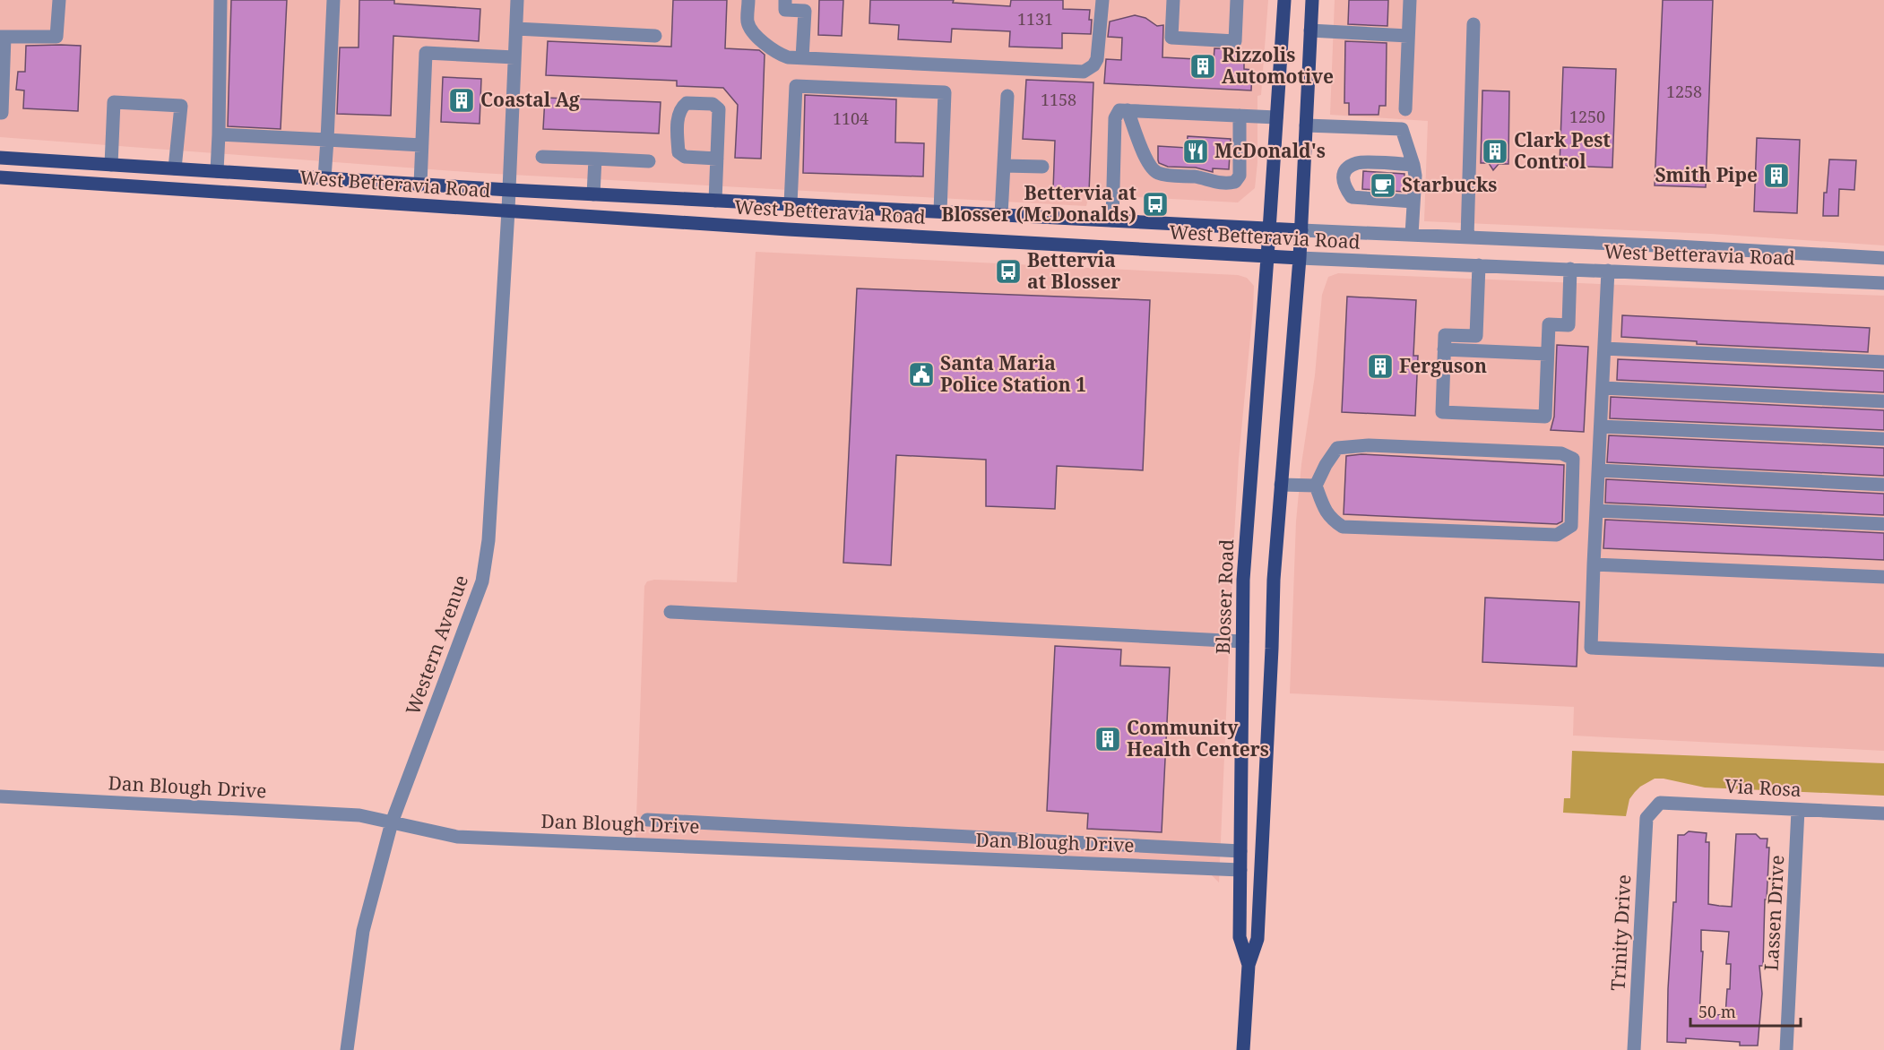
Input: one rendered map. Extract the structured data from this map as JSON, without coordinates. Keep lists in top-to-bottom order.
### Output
{
  "streets": {
    "main road": ["West Betteravia Road", "Blosser Road"],
    "street": [
      "Western Avenue",
      "Dan Blough Drive",
      "Via Rosa",
      "Lassen Drive",
      "Trinity Drive"
    ]
  },
  "crossings": [
    ["West Betteravia Road", "Blosser Road"],
    ["West Betteravia Road", "Western Avenue"],
    ["Blosser Road", "Dan Blough Drive"],
    ["Western Avenue", "Dan Blough Drive"],
    ["Via Rosa", "Lassen Drive"],
    ["Via Rosa", "Trinity Drive"]
  ],
  "places": {
    "building": [
      "Rizzolis Automotive",
      "Coastal Ag",
      "Clark Pest Control",
      "Smith Pipe",
      "Ferguson",
      "Community Health Centers"
    ],
    "restaurant": ["McDonald's"],
    "cafe": ["Starbucks"],
    "bus stop": ["Bettervia at Blosser (McDonalds)", "Bettervia at Blosser"],
    "public building": ["Santa Maria Police Station 1"]
  },
  "house_numbers": [
    "1131",
    "1258",
    "1158",
    "1250",
    "1104"
  ],
  "scale_bar": "50 m"
}
